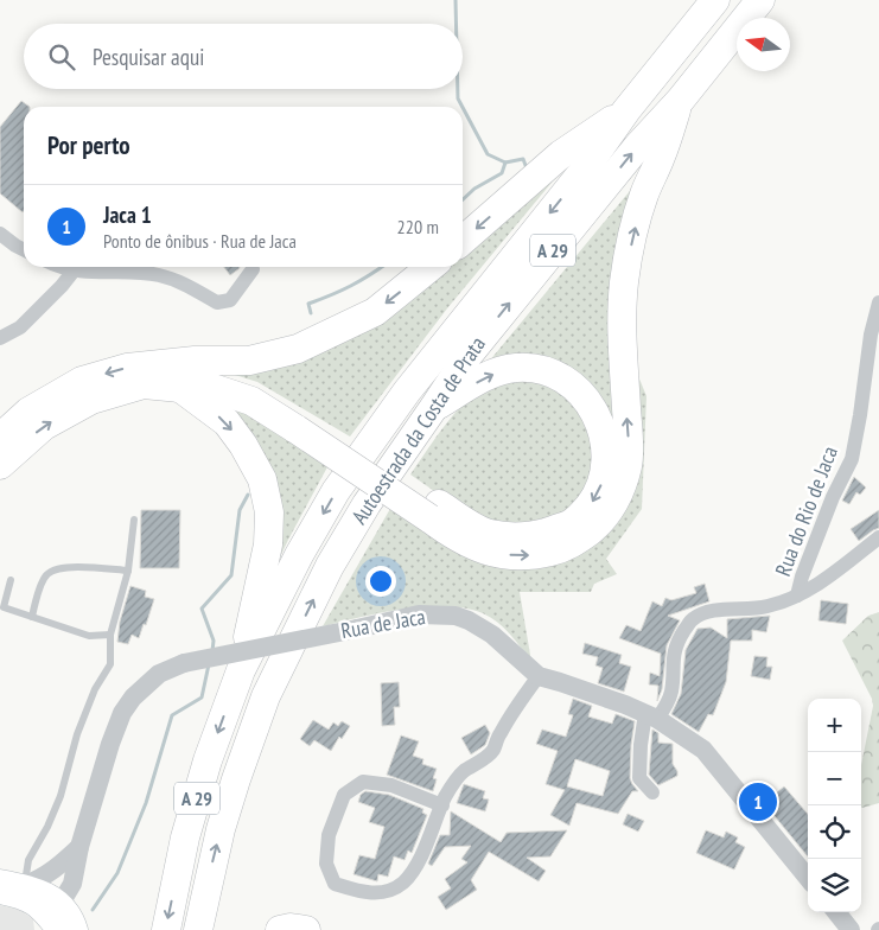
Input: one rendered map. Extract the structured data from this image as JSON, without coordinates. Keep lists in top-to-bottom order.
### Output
{
  "streets": {
    "highway": ["A 29", "Autoestrada da Costa de Prata"],
    "main road": ["Rua de Jaca"],
    "street": ["Rua do Rio de Jaca"]
  },
  "north": "left",
  "page": {
    "search": "Pesquisar aqui",
    "heading": "Por perto",
    "list": [
      {
        "mark": "1",
        "name": "Jaca 1",
        "note": "Ponto de ônibus · Rua de Jaca",
        "value": "220 m"
      }
    ],
    "map_buttons": ["+", "−"],
    "pins": "1"
  }
}
